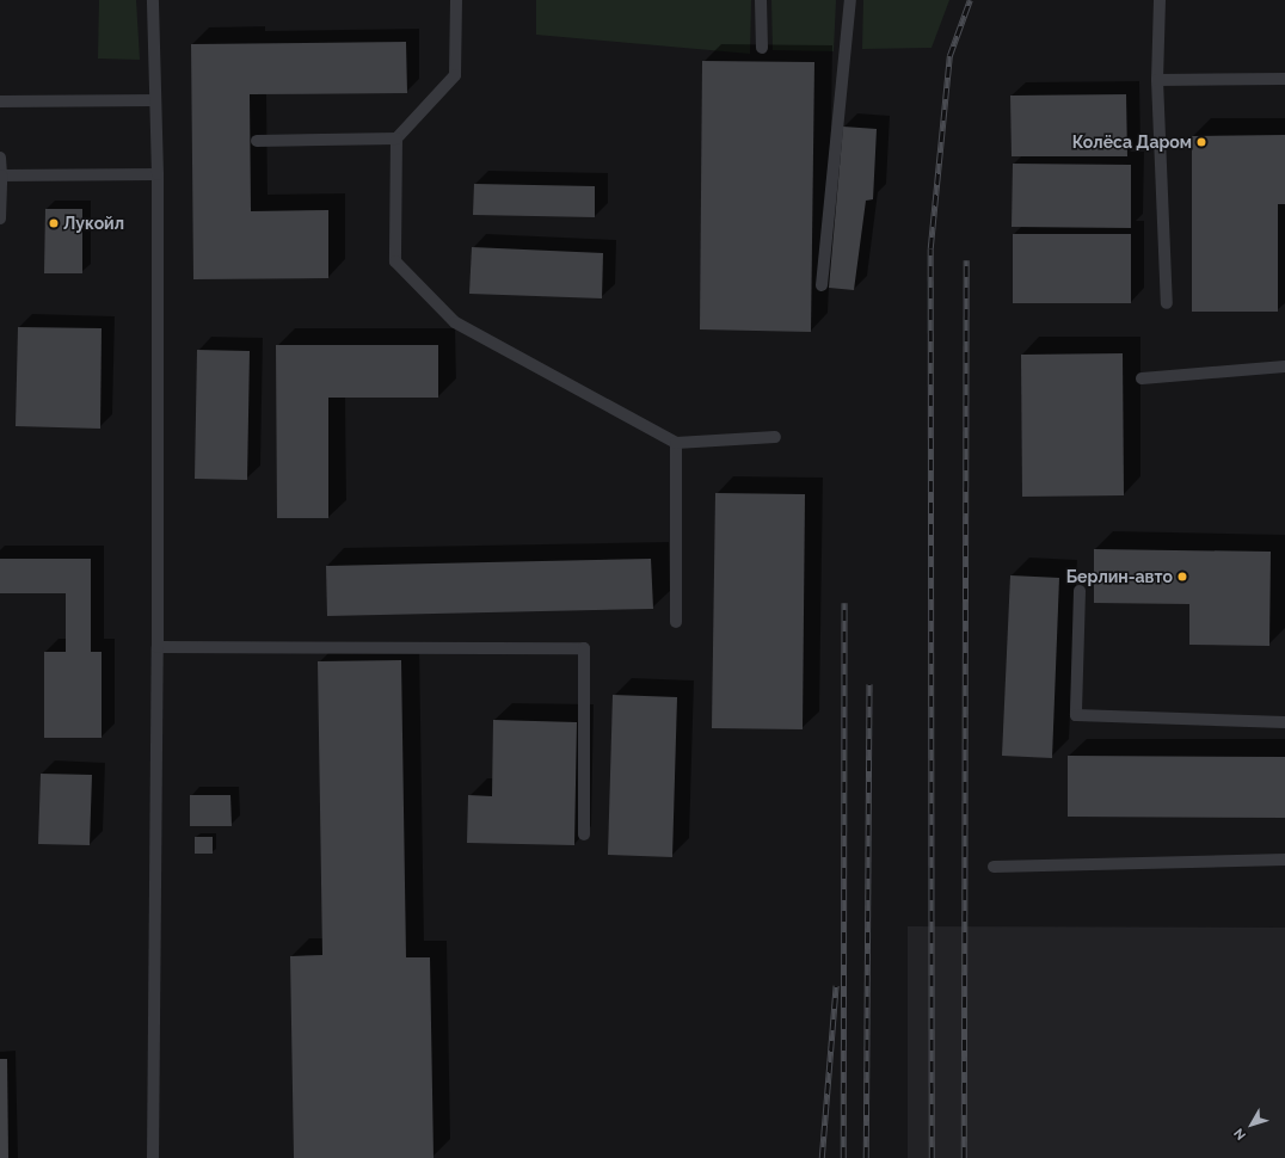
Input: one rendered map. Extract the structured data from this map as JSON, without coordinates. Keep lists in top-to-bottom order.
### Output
{
  "places": ["Колёса Даром", "Лукойл", "Берлин-авто"],
  "north": "bottom left"
}
